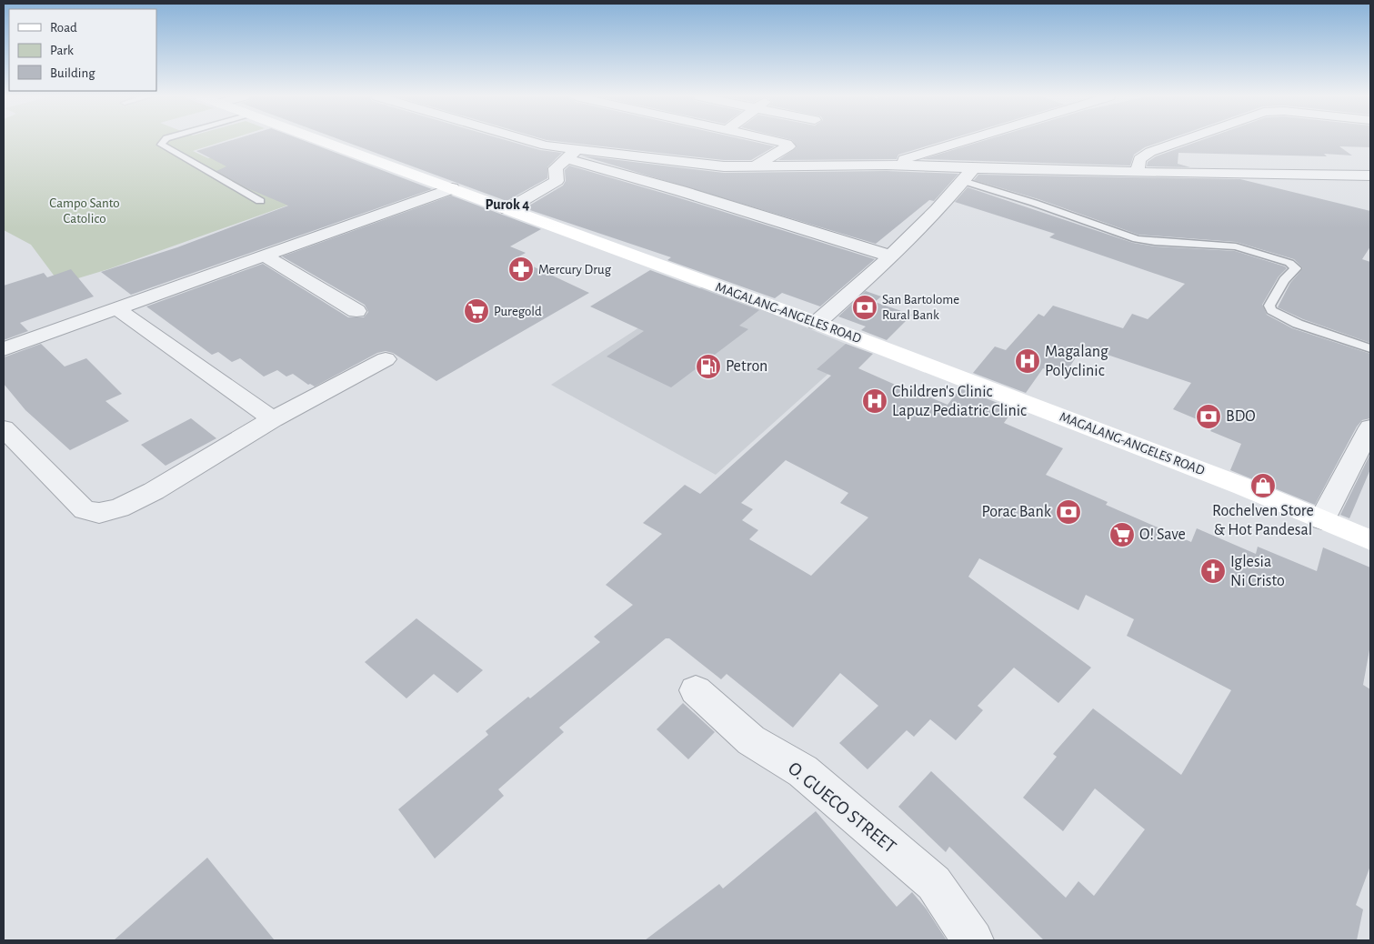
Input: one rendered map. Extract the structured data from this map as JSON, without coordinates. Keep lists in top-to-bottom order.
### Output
{
  "streets": {
    "main road": ["MAGALANG-ANGELES ROAD"],
    "street": ["O. GUECO STREET"]
  },
  "districts": ["Purok 4"],
  "parks": ["Campo Santo Catolico"],
  "places": {
    "pharmacy": ["Mercury Drug"],
    "bank": ["San Bartolome Rural Bank", "BDO", "Porac Bank"],
    "supermarket": ["Puregold", "O! Save"],
    "hospital": ["Magalang Polyclinic", "Children's Clinic Lapuz Pediatric Clinic"],
    "fuel station": ["Petron"],
    "shop": ["Rochelven Store & Hot Pandesal"],
    "church": ["Iglesia Ni Cristo"]
  },
  "legend": ["Road", "Park", "Building"]
}
